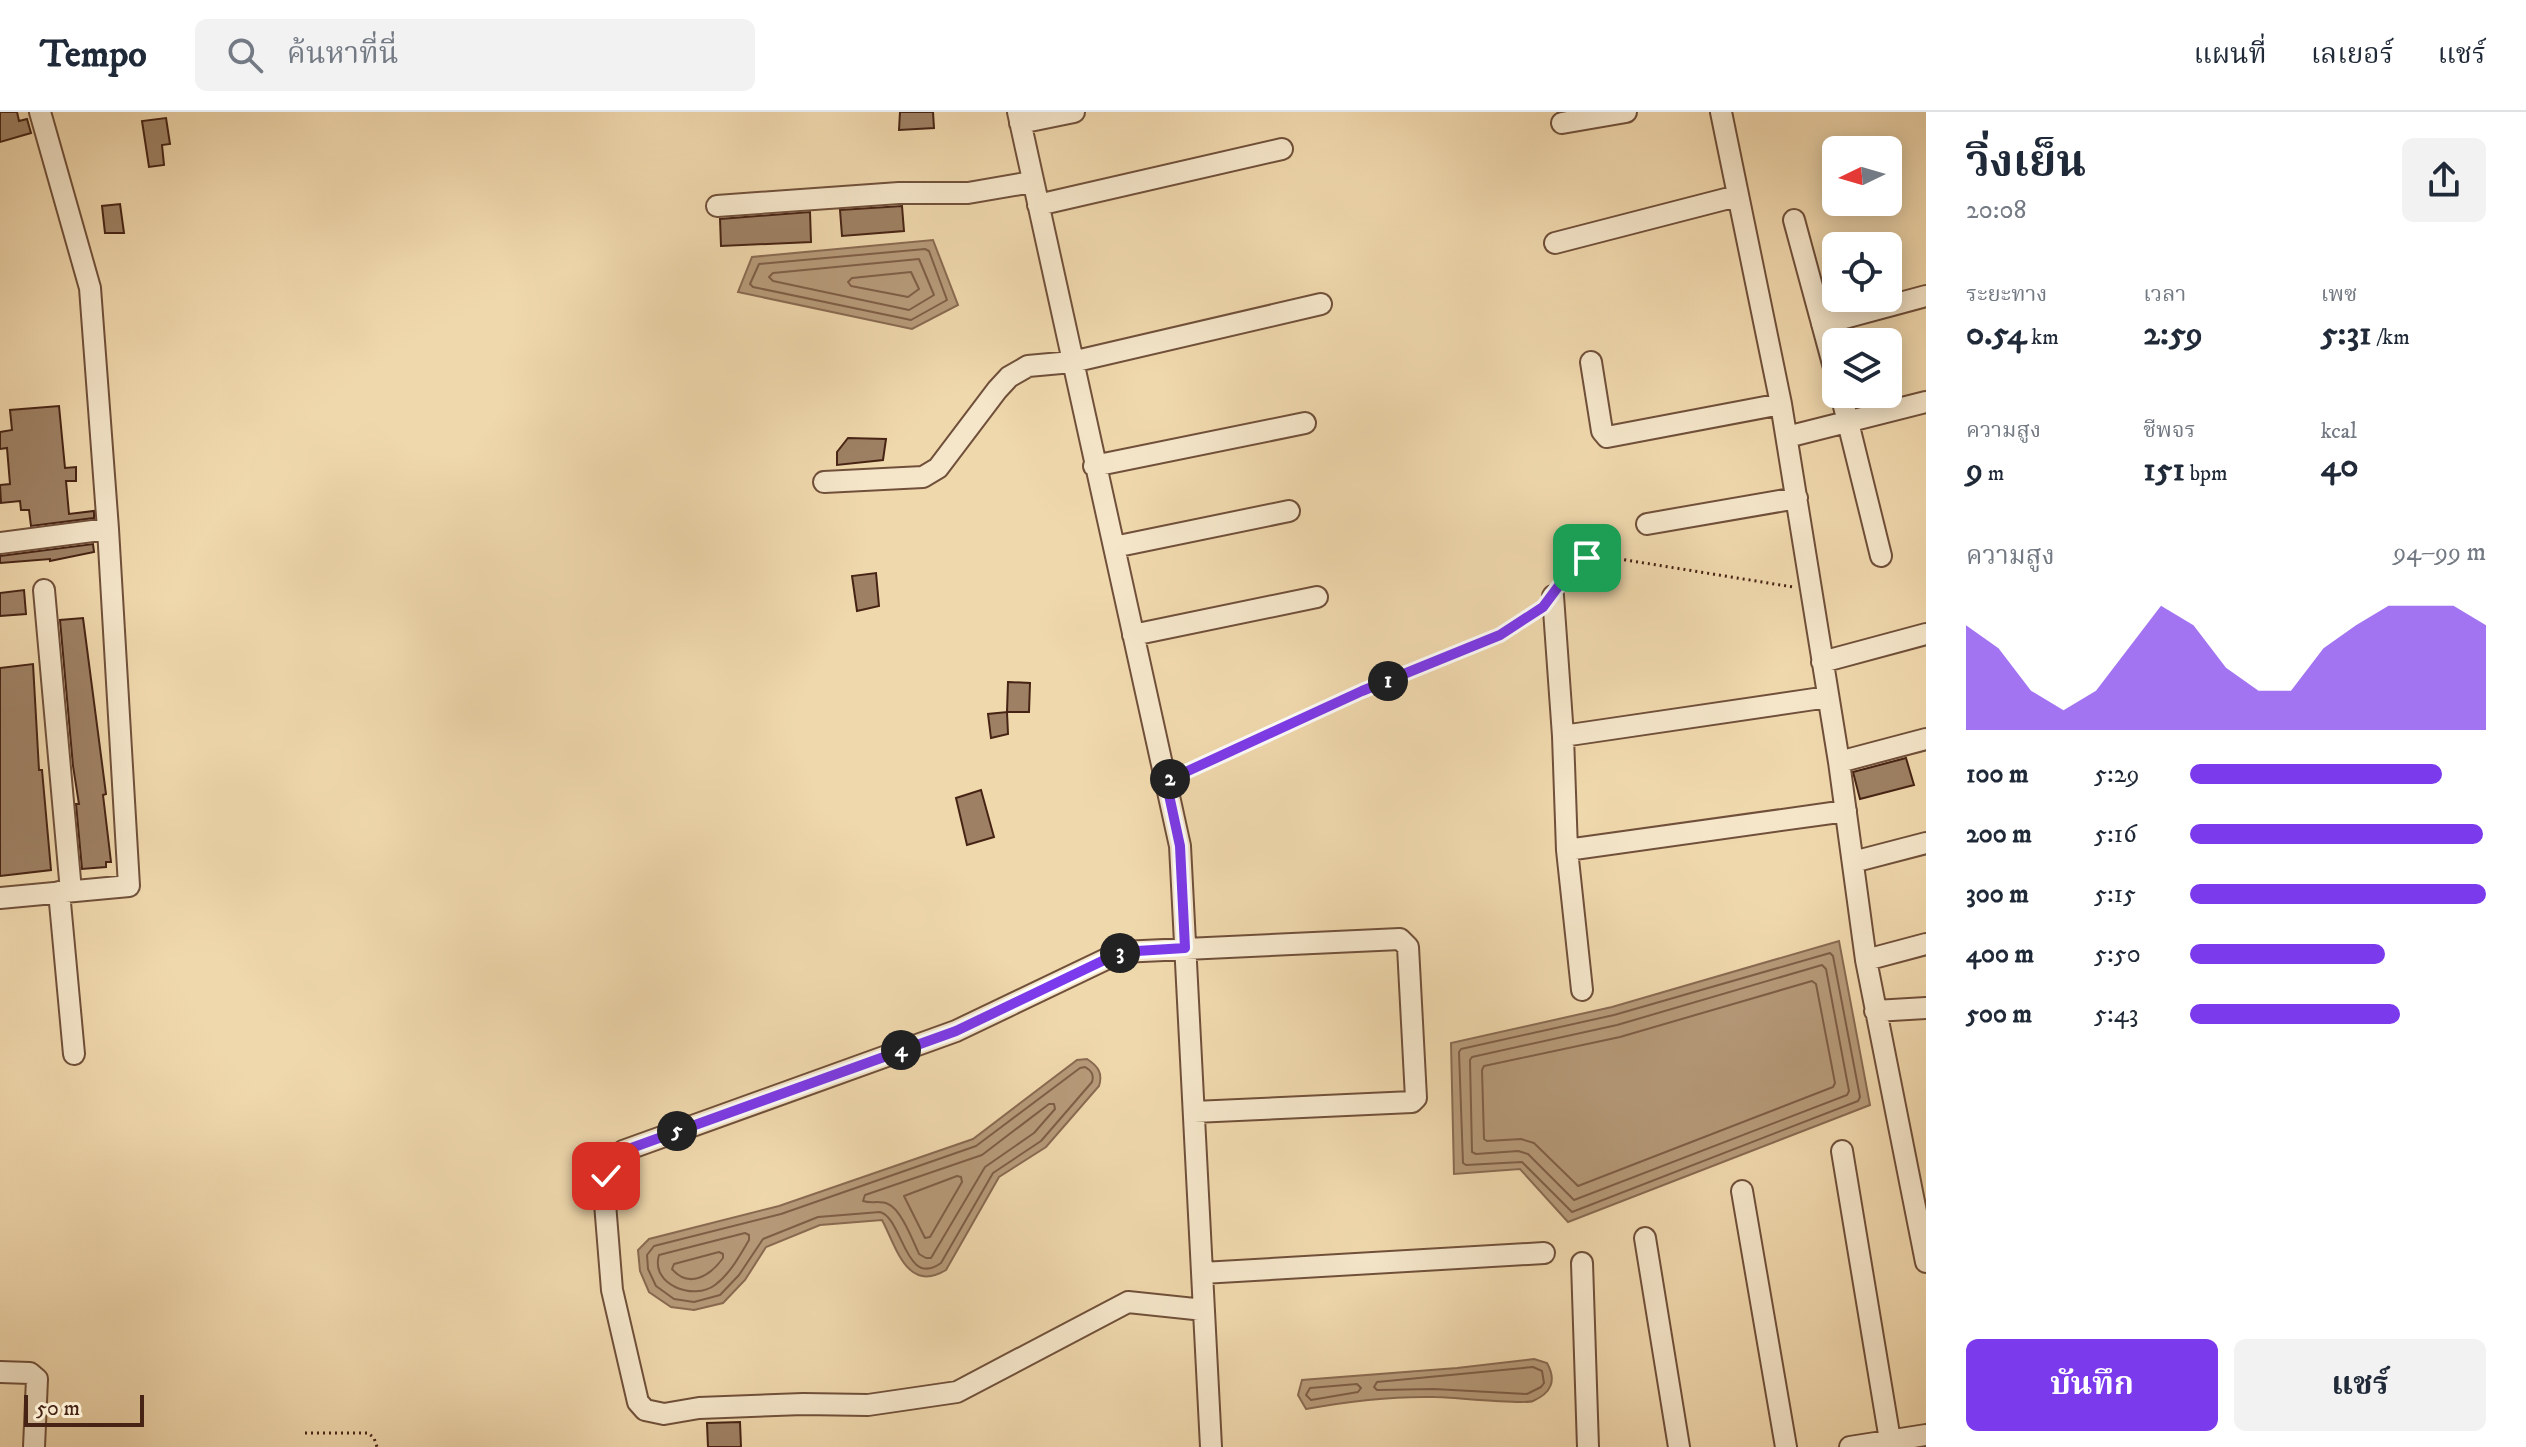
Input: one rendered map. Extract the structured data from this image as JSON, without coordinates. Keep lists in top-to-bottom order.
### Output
{
  "scale_bar": "50 m",
  "north": "left",
  "page": {
    "header": "Tempo",
    "search": "ค้นหาที่นี่",
    "nav": ["แผนที่", "เลเยอร์", "แชร์"],
    "heading": ["วิ่งเย็น", "20:08"],
    "stats": [
      ["ระยะทาง", "0.54 km"],
      ["เวลา", "2:59"],
      ["เพซ", "5:31 /km"],
      ["ความสูง", "9 m"],
      ["ชีพจร", "151 bpm"],
      ["kcal", "40"]
    ],
    "chart": ["ความสูง", "94–99 m"],
    "pins": [
      "1",
      "2",
      "3",
      "4",
      "5"
    ],
    "list": [
      {
        "name": "100 m",
        "note": "5:29"
      },
      {
        "name": "200 m",
        "note": "5:16"
      },
      {
        "name": "300 m",
        "note": "5:15"
      },
      {
        "name": "400 m",
        "note": "5:50"
      },
      {
        "name": "500 m",
        "note": "5:43"
      }
    ],
    "buttons": ["บันทึก", "แชร์"],
    "scale": "50 m"
  }
}
